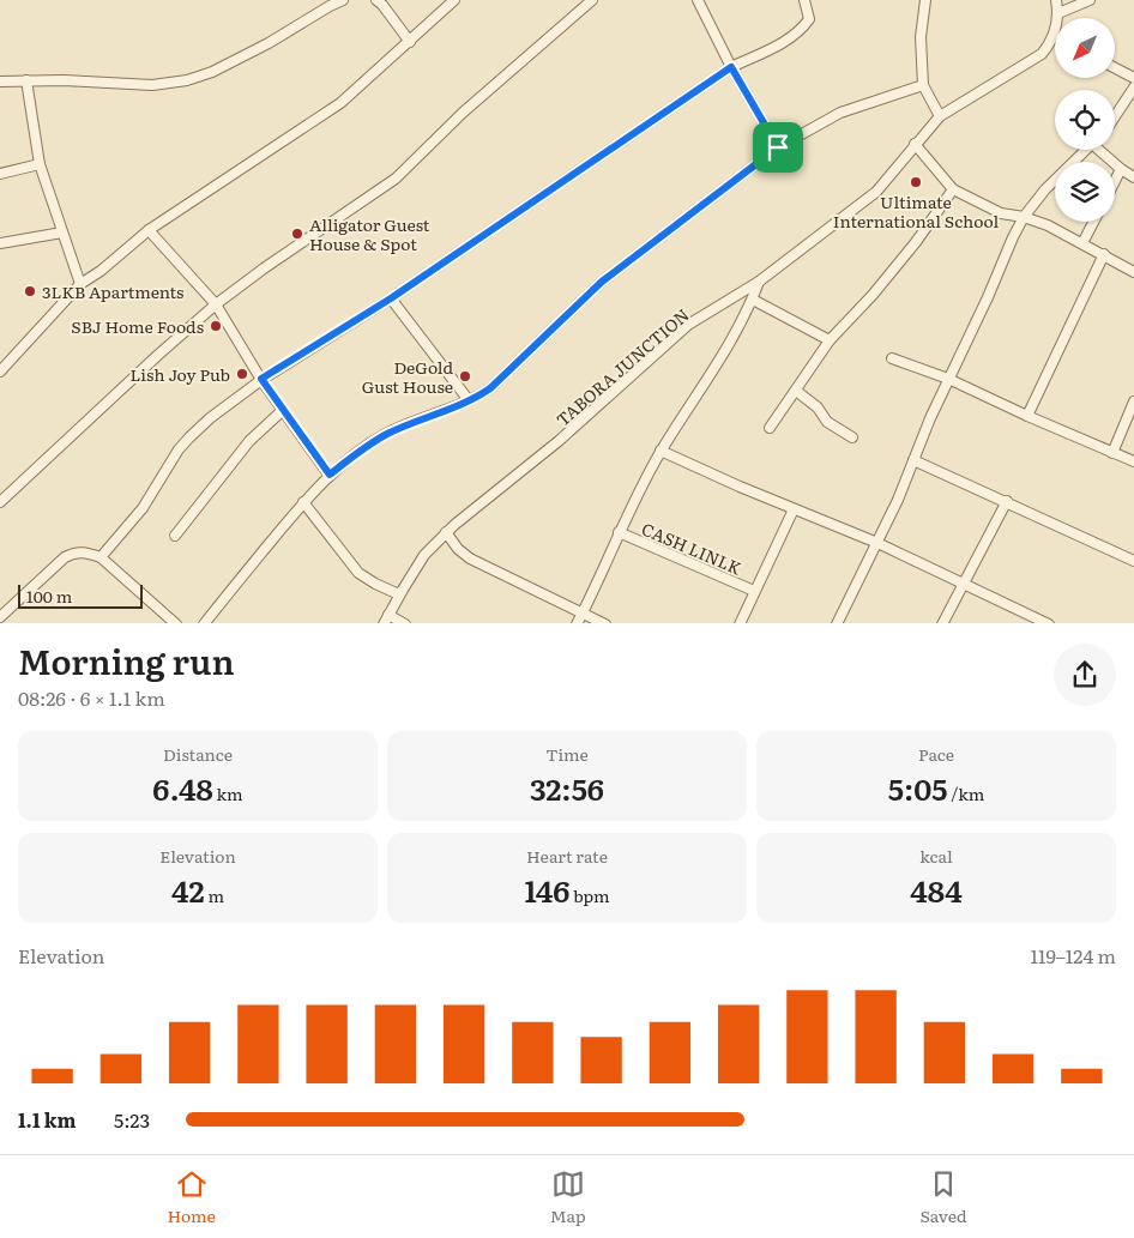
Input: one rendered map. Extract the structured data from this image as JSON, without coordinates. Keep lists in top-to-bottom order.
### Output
{
  "streets": {
    "street": ["TABORA JUNCTION", "CASH LINLK"]
  },
  "places": [
    "Ultimate International School",
    "Alligator Guest House & Spot",
    "3LKB Apartments",
    "SBJ Home Foods",
    "Lish Joy Pub",
    "DeGold Gust House"
  ],
  "scale_bar": "100 m",
  "north": "bottom left",
  "page": {
    "scale": "100 m",
    "heading": ["Morning run", "08:26 · 6 × 1.1 km"],
    "stats": [
      ["Distance", "6.48 km"],
      ["Time", "32:56"],
      ["Pace", "5:05 /km"],
      ["Elevation", "42 m"],
      ["Heart rate", "146 bpm"],
      ["kcal", "484"]
    ],
    "chart": ["Elevation", "119–124 m"],
    "list": [
      {
        "name": "1.1 km",
        "note": "5:23"
      }
    ],
    "tabs": ["Home", "Map", "Saved"]
  }
}
